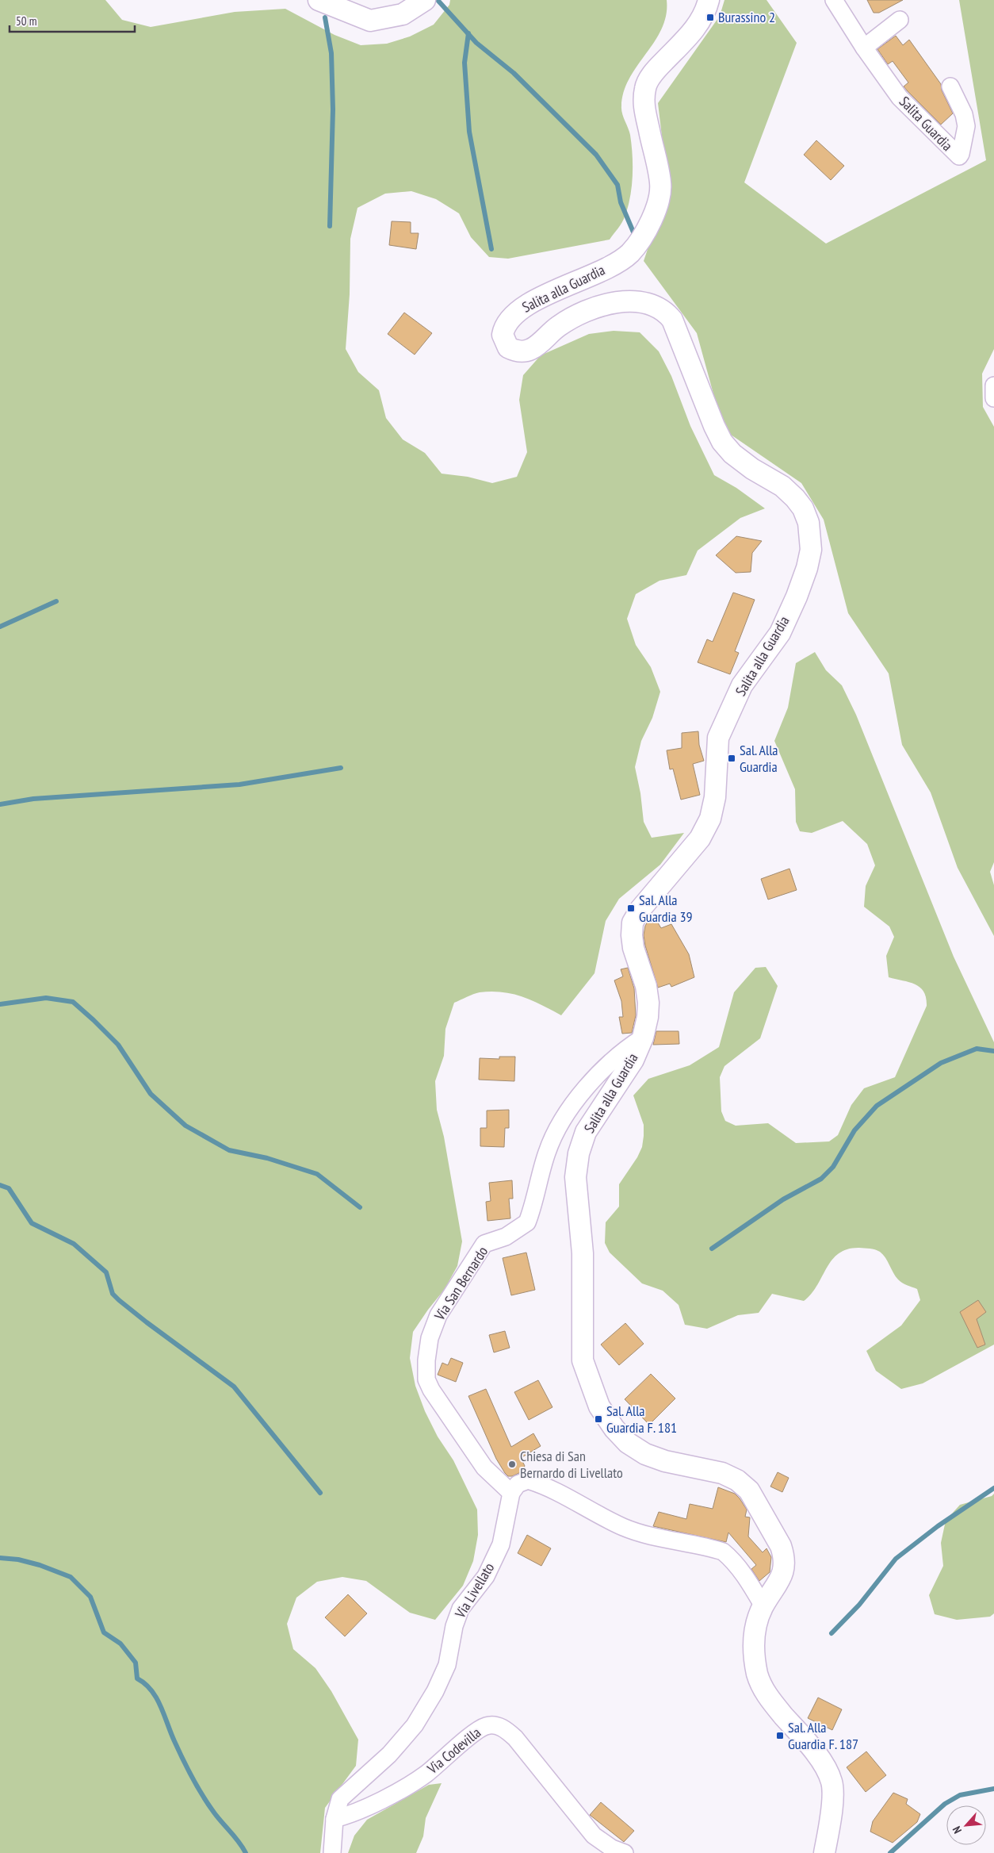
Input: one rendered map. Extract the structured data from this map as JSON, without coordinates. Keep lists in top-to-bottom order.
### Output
{
  "streets": {
    "main road": ["Salita alla Guardia"],
    "street": [
      "Salita Guardia",
      "Via San Bernardo",
      "Via Livellato",
      "Via Codevilla"
    ]
  },
  "crossings": [
    ["Salita alla Guardia", "Via San Bernardo"],
    ["Via San Bernardo", "Via Livellato"],
    ["Via Livellato", "Via Codevilla"]
  ],
  "places": {
    "transit": [
      "Burassino 2",
      "Sal. Alla Guardia",
      "Sal. Alla Guardia 39",
      "Sal. Alla Guardia F. 181",
      "Sal. Alla Guardia F. 187"
    ],
    "other": ["Chiesa di San Bernardo di Livellato"]
  },
  "scale_bar": "50 m",
  "north": "bottom left"
}
